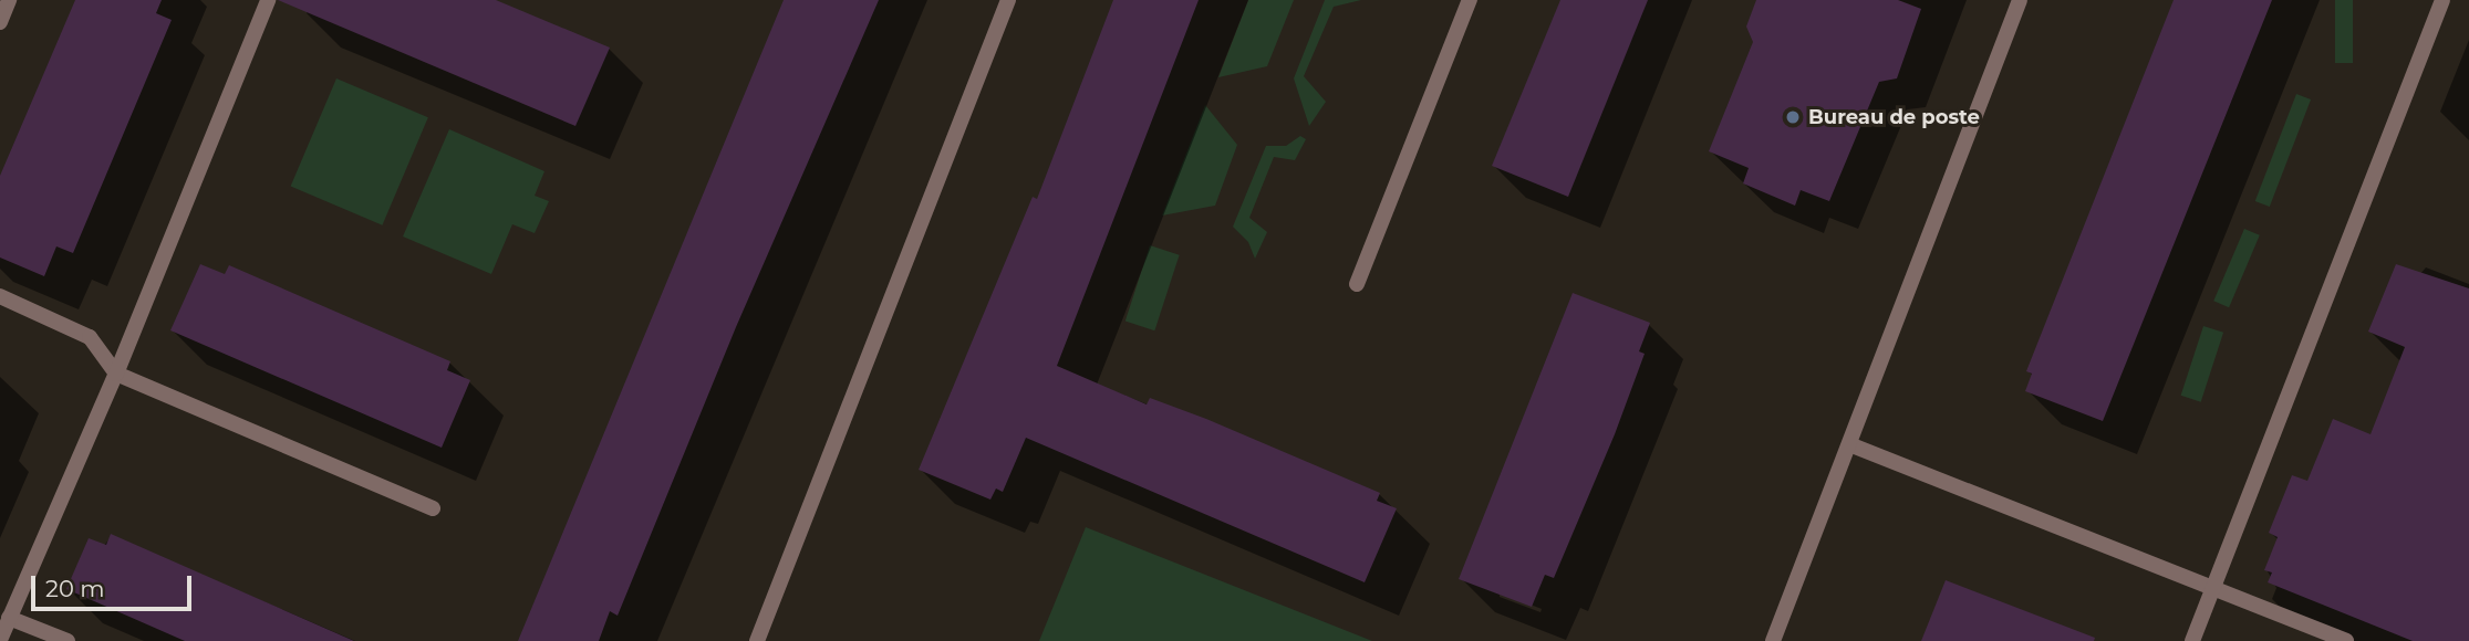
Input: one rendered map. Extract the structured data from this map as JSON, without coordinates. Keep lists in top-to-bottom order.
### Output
{
  "places": ["Bureau de poste"],
  "scale_bar": "20 m"
}
